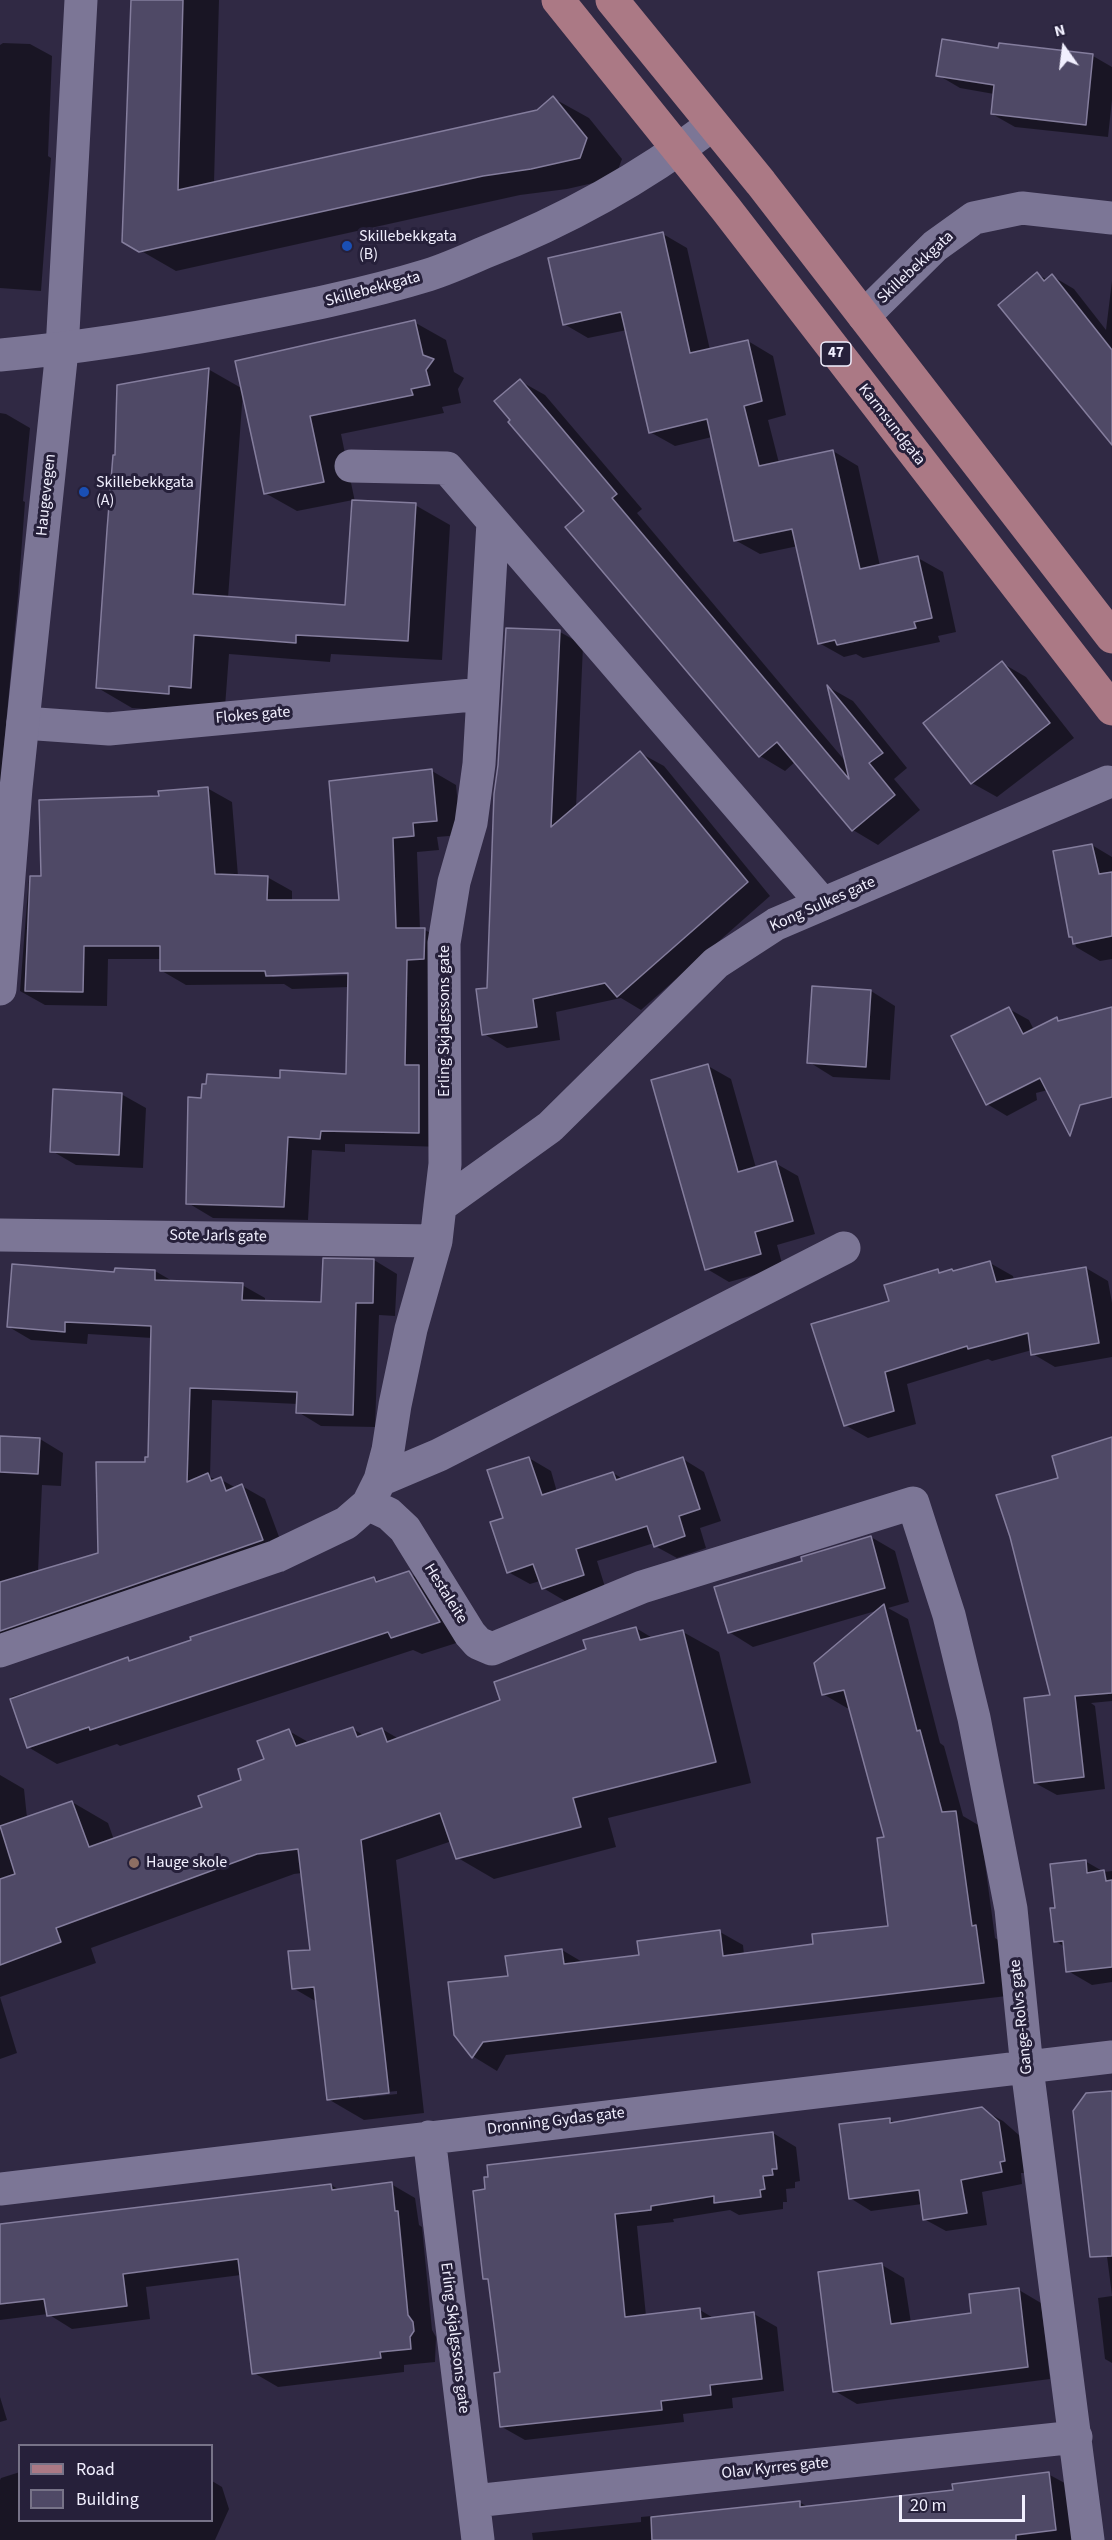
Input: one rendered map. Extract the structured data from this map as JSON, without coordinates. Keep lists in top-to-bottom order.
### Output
{
  "streets": {
    "main road": ["47", "Karmsundgata"],
    "street": [
      "Skillebekkgata",
      "Haugevegen",
      "Flokes gate",
      "Kong Sulkes gate",
      "Erling Skjalgssons gate",
      "Sote Jarls gate",
      "Hestaleite",
      "Gange-Rolvs gate",
      "Dronning Gydas gate",
      "Olav Kyrres gate"
    ]
  },
  "crossings": [
    ["Skillebekkgata", "Karmsundgata"],
    ["Skillebekkgata", "Haugevegen"],
    ["Haugevegen", "Flokes gate"],
    ["Flokes gate", "Erling Skjalgssons gate"],
    ["Kong Sulkes gate", "Erling Skjalgssons gate"],
    ["Erling Skjalgssons gate", "Sote Jarls gate"],
    ["Erling Skjalgssons gate", "Hestaleite"],
    ["Erling Skjalgssons gate", "Dronning Gydas gate"],
    ["Erling Skjalgssons gate", "Olav Kyrres gate"],
    ["Hestaleite", "Gange-Rolvs gate"],
    ["Gange-Rolvs gate", "Dronning Gydas gate"],
    ["Gange-Rolvs gate", "Olav Kyrres gate"]
  ],
  "places": ["Skillebekkgata (B)", "Skillebekkgata (A)", "Hauge skole"],
  "legend": ["Road", "Building"],
  "scale_bar": "20 m",
  "north": "top"
}
